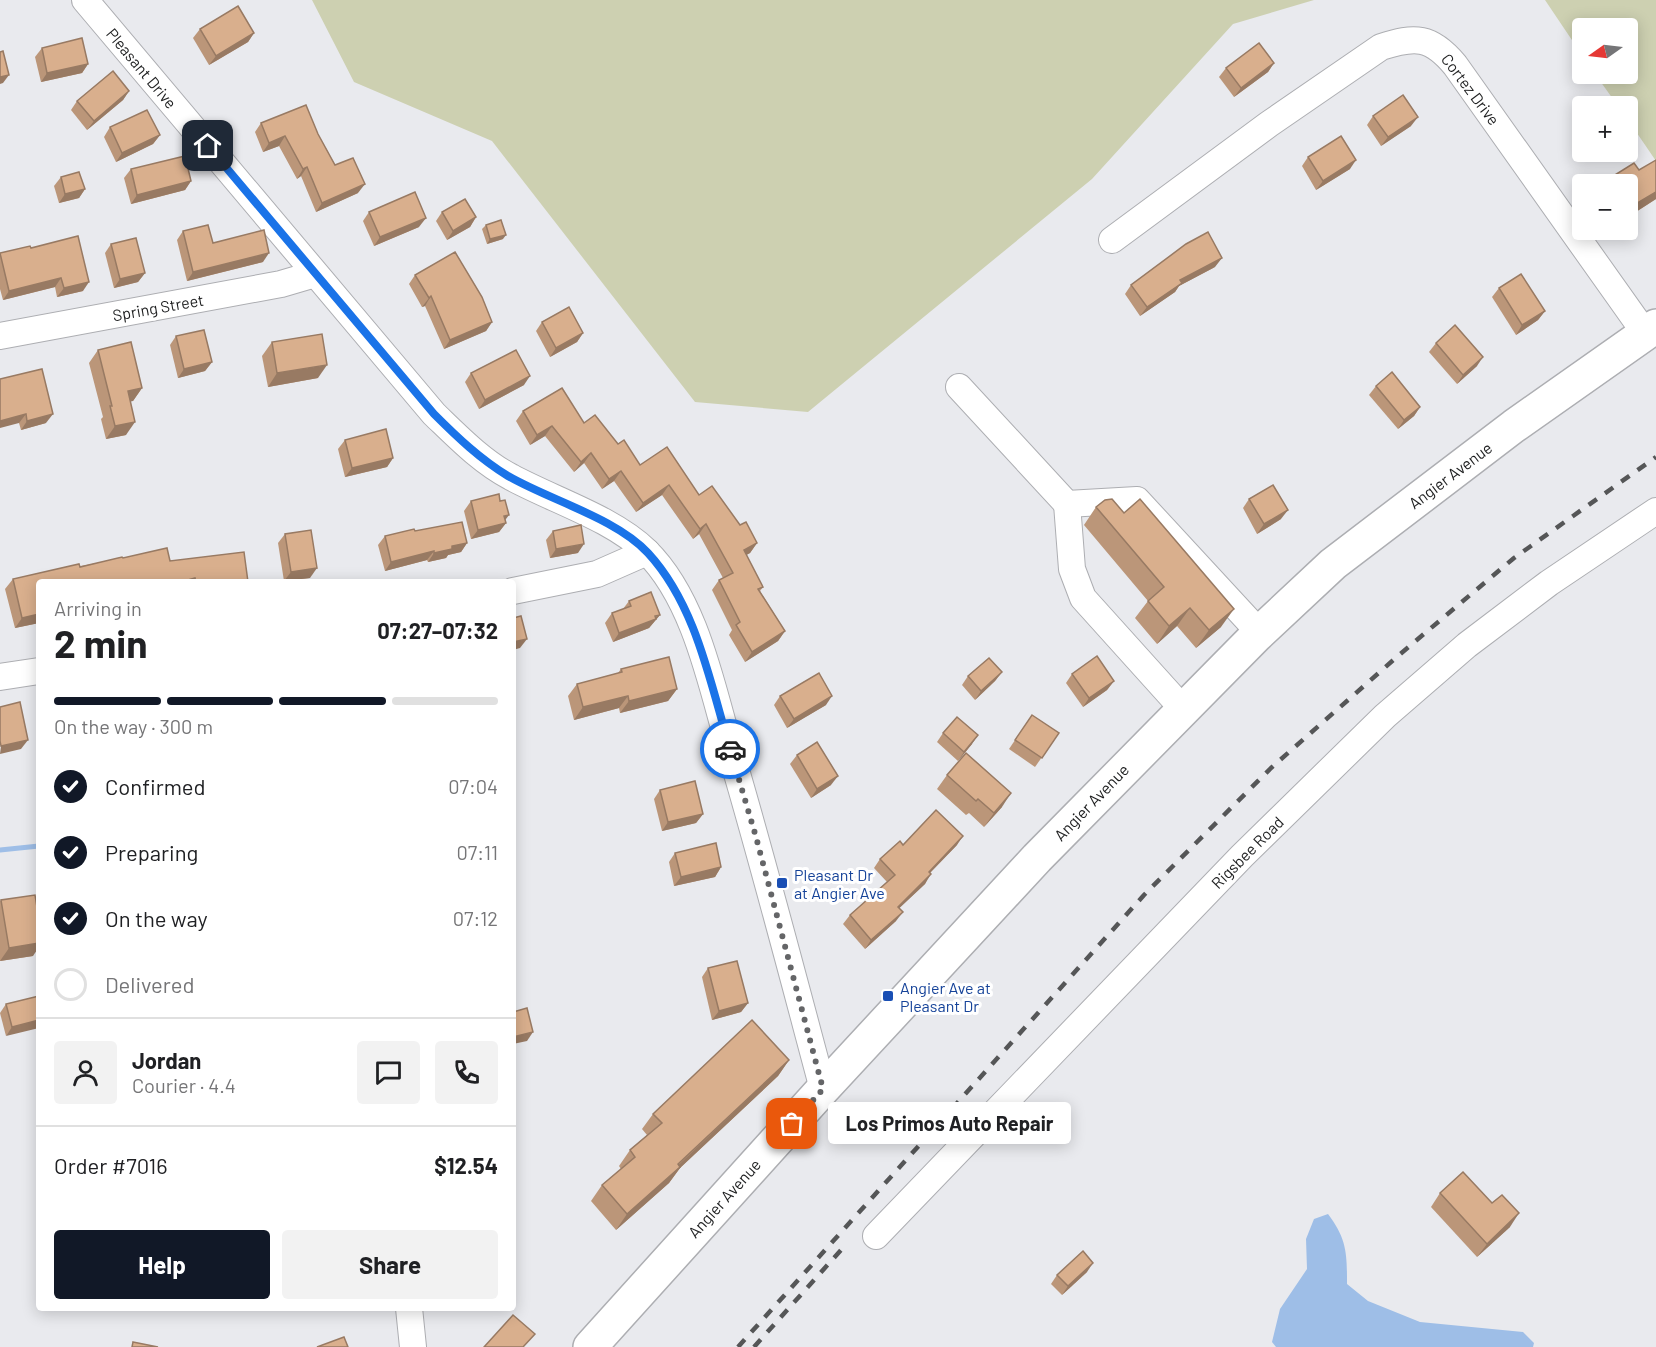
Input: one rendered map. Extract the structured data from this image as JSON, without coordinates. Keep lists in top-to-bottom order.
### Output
{
  "streets": {
    "main road": ["Angier Avenue"],
    "street": [
      "Pleasant Drive",
      "Cortez Drive",
      "Spring Street",
      "Rigsbee Road"
    ]
  },
  "crossings": [
    ["Pleasant Drive", "Spring Street"],
    ["Pleasant Drive", "Angier Avenue"],
    ["Cortez Drive", "Angier Avenue"]
  ],
  "places": {
    "transit": ["Pleasant Dr at Angier Ave", "Angier Ave at Pleasant Dr"],
    "other": ["Los Primos Auto Repair"]
  },
  "north": "left",
  "page": {
    "map_buttons": ["+", "−"],
    "heading": ["2 min", "Arriving in", "07:27–07:32"],
    "panel": [
      "Jordan",
      "Courier · 4.4",
      "Order #7016",
      "$12.54"
    ],
    "bar": "On the way · 300 m",
    "list": [
      ["Confirmed", "07:04"],
      ["Preparing", "07:11"],
      ["On the way", "07:12"],
      "Delivered"
    ],
    "bubble": "Los Primos Auto Repair",
    "buttons": ["Help", "Share"]
  }
}
